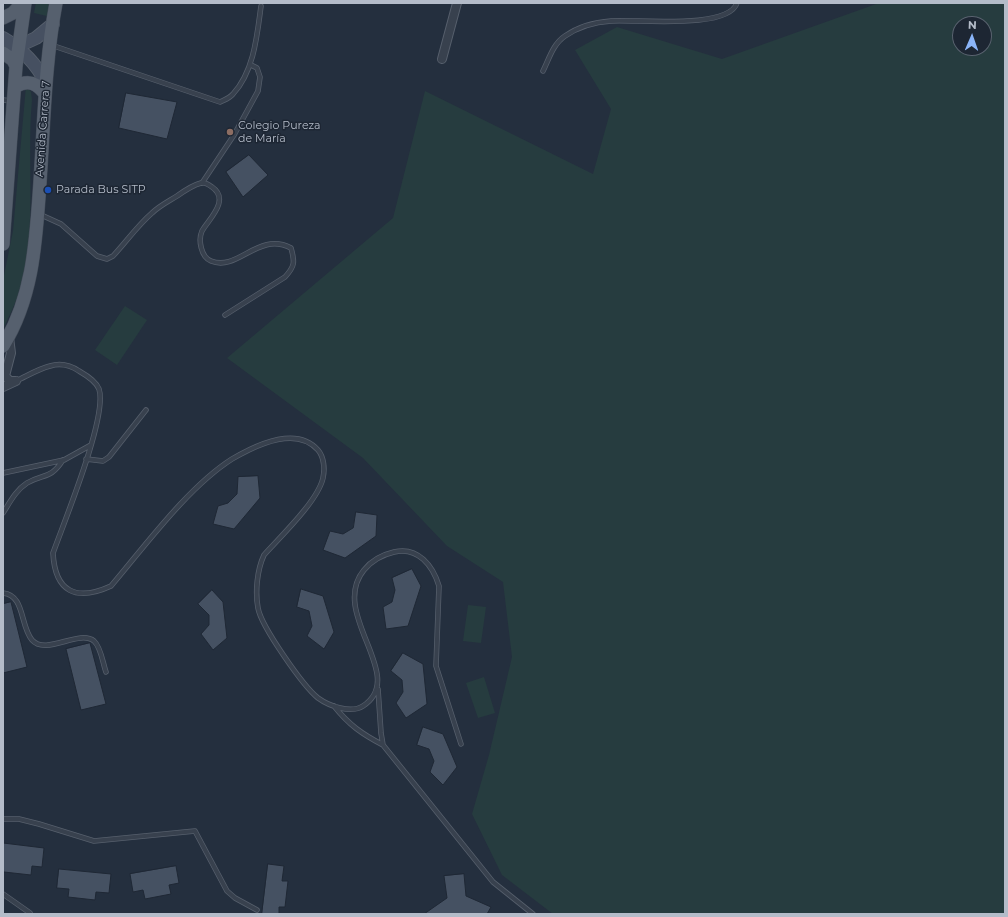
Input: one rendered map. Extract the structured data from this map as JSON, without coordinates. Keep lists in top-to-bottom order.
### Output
{
  "streets": {
    "main road": ["Avenida Carrera 7"]
  },
  "places": ["Colegio Pureza de María", "Parada Bus SITP"],
  "north": "top"
}
